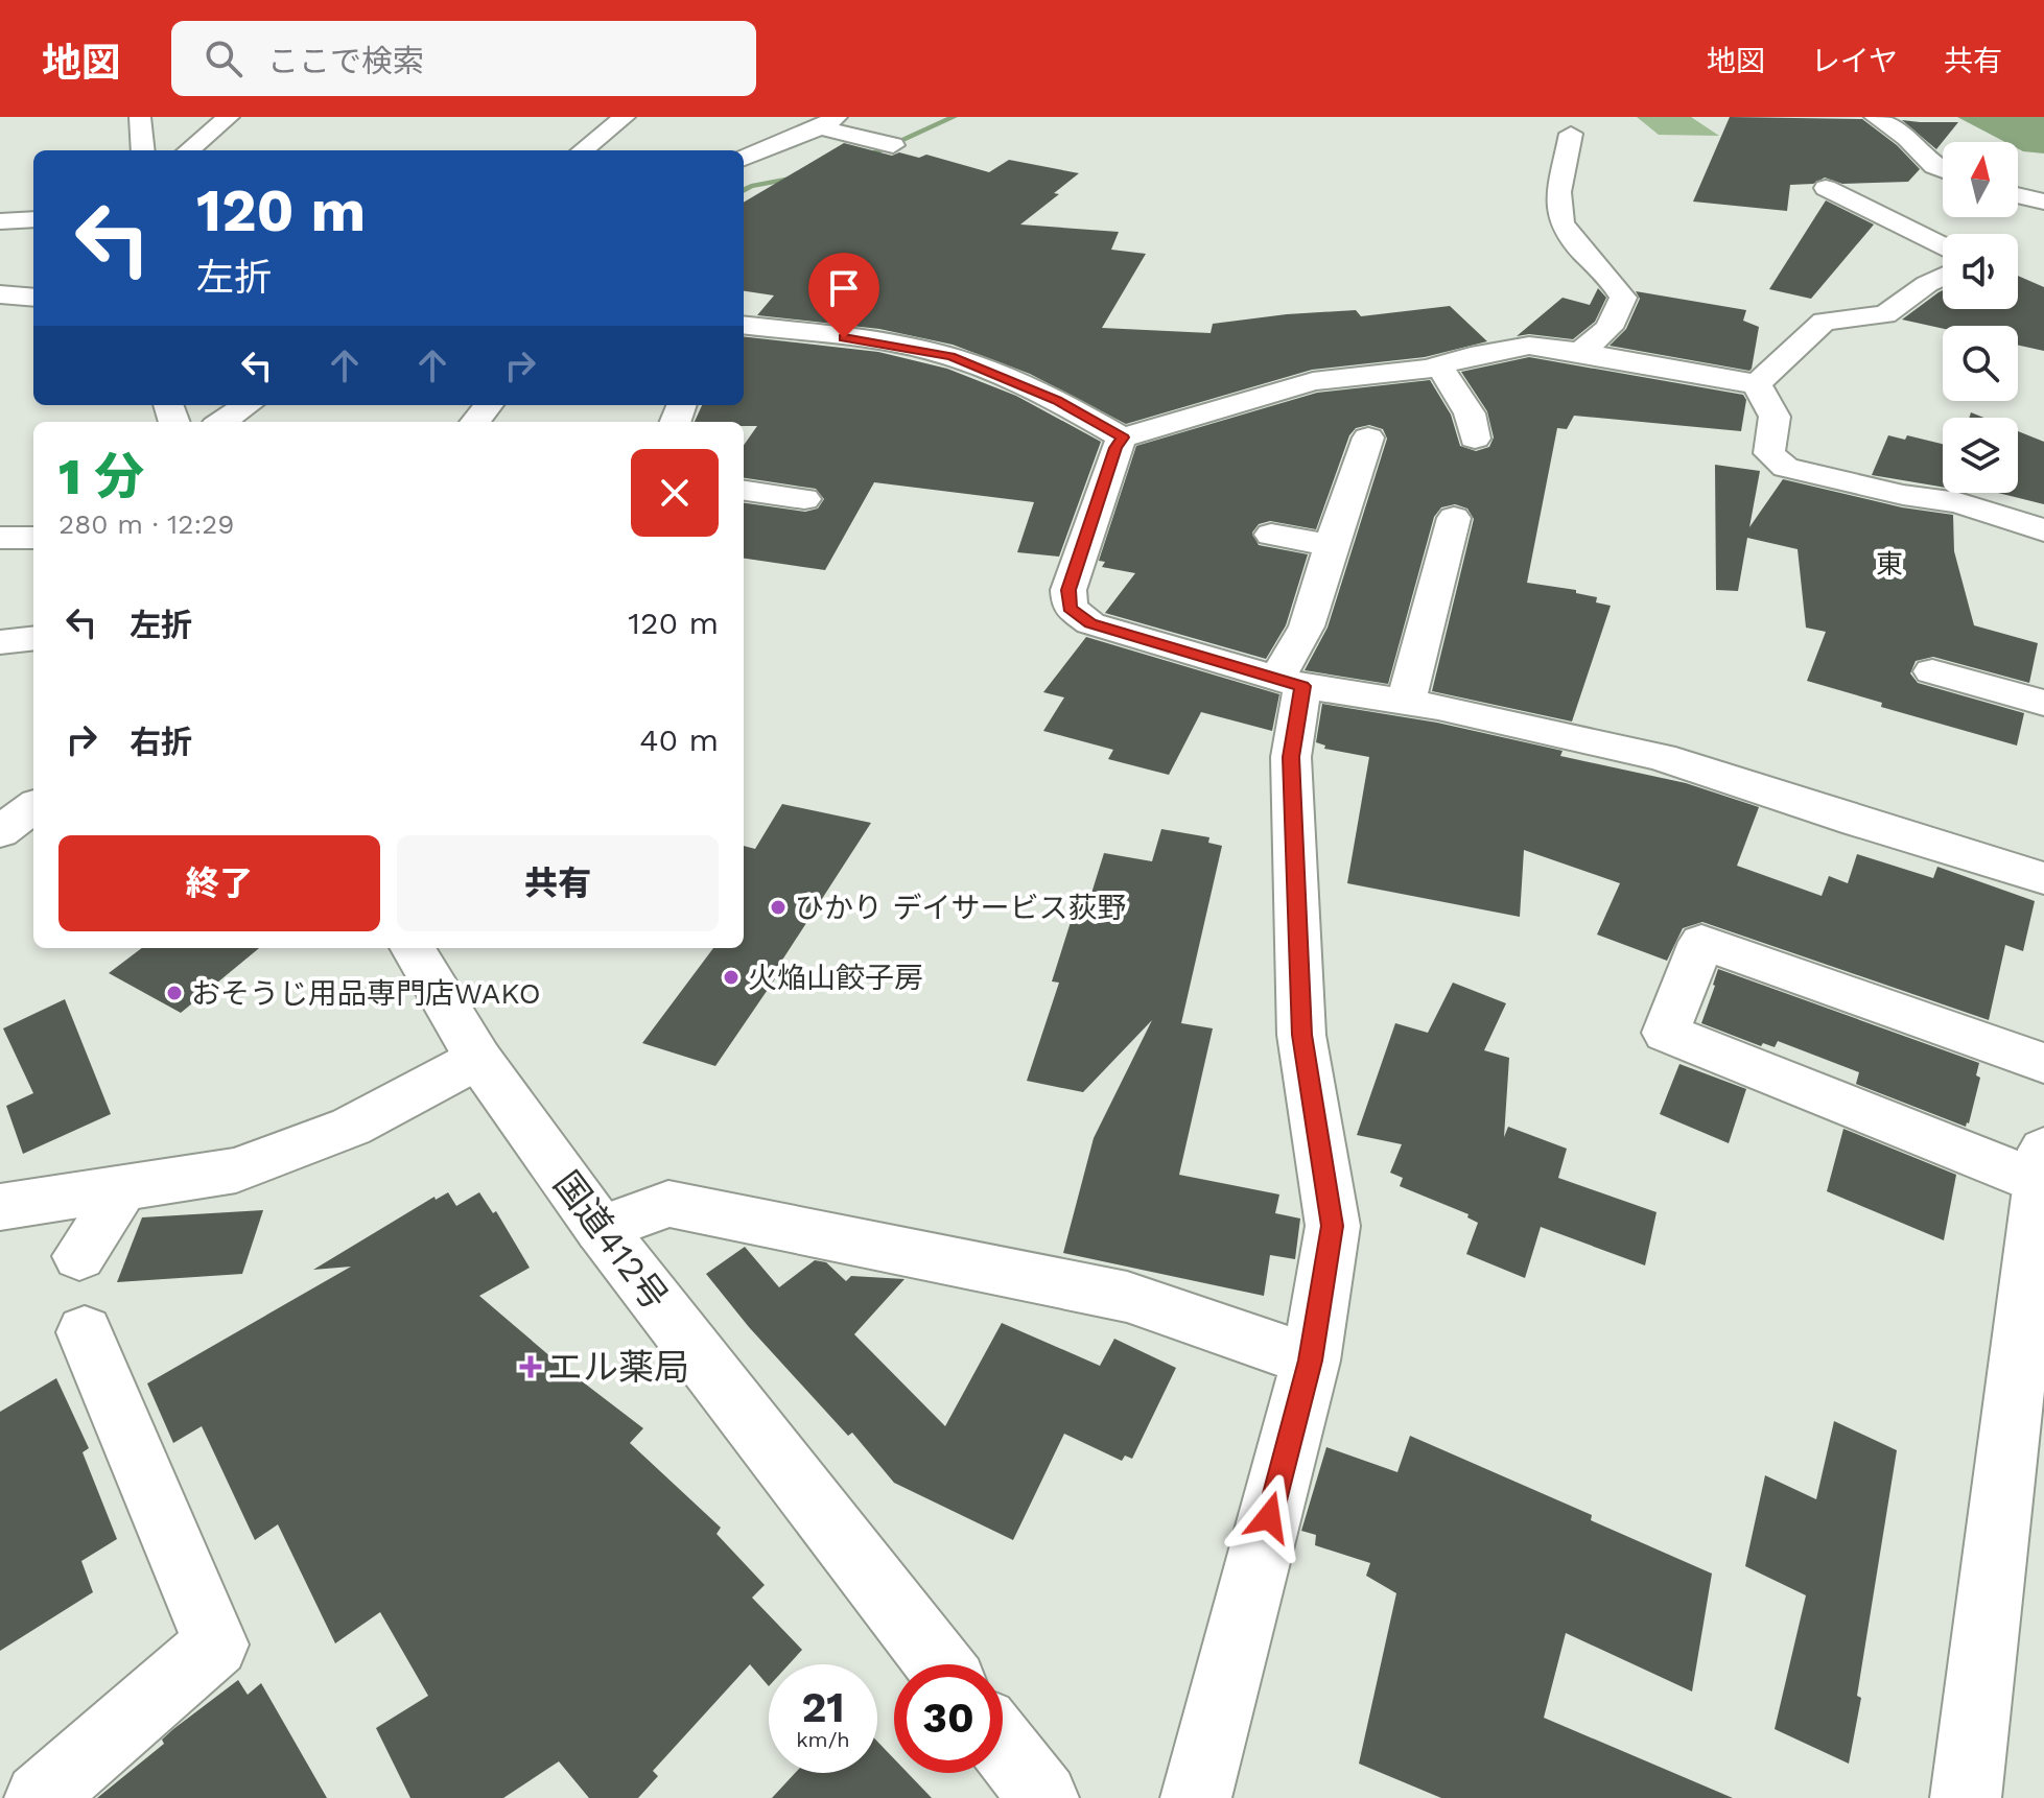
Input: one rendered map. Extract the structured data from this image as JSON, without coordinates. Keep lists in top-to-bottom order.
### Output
{
  "streets": {
    "main road": ["国道412号"]
  },
  "districts": ["東"],
  "places": {
    "other": ["ひかり デイサービス荻野", "火焔山餃子房", "おそうじ用品専門店WAKO"],
    "health": ["エル薬局"]
  },
  "north": "top",
  "page": {
    "header": "地図",
    "search": "ここで検索",
    "nav": ["地図", "レイヤ", "共有"],
    "turn": ["120 m", "左折"],
    "heading": ["1 分", "280 m · 12:29"],
    "list": [
      {
        "name": "左折",
        "value": "120 m"
      },
      {
        "name": "右折",
        "value": "40 m"
      }
    ],
    "buttons": ["終了", "共有"],
    "speed": "21 km/h",
    "limit": "30"
  }
}
